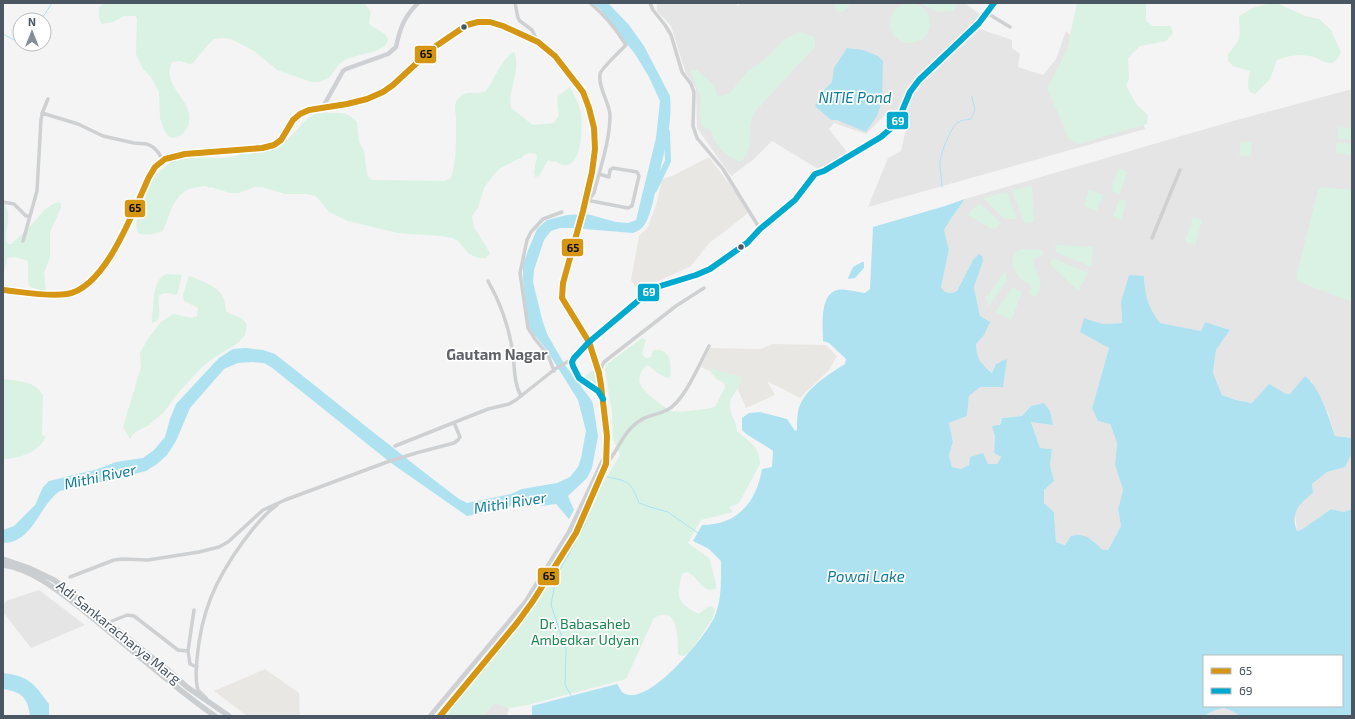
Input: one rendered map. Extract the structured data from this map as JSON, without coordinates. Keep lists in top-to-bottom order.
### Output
{
  "streets": {
    "main road": ["Adi Sankaracharya Marg"]
  },
  "districts": ["Gautam Nagar"],
  "water": ["NITIE Pond", "Mithi River", "Powai Lake"],
  "parks": ["Dr. Babasaheb Ambedkar Udyan"],
  "lines": ["transit line 69", "transit line 65"],
  "legend": ["65", "69"],
  "north": "top"
}
